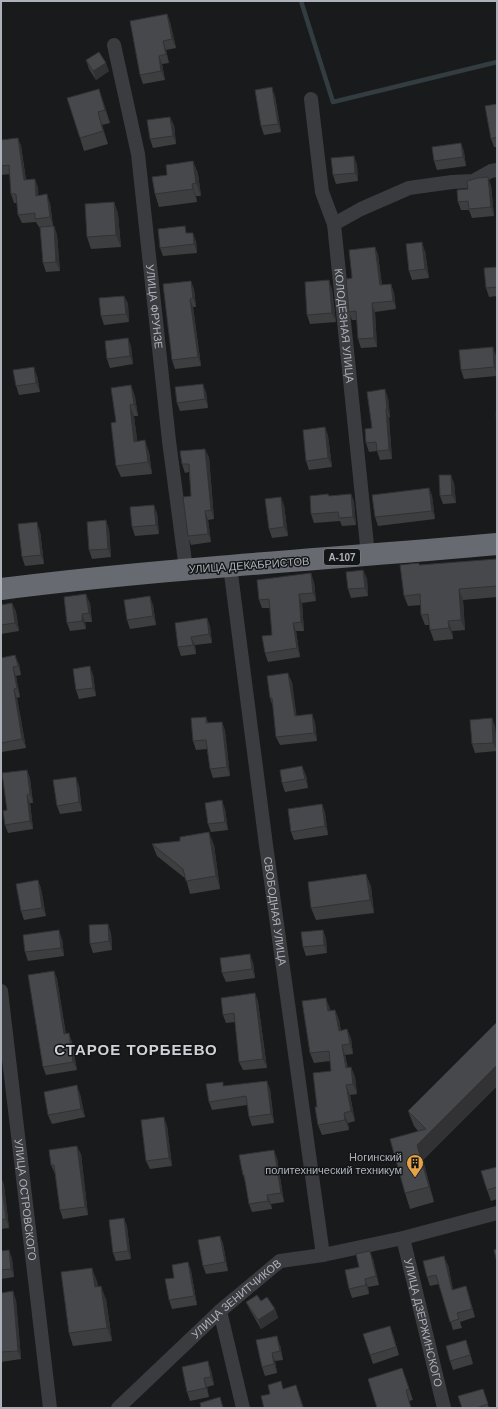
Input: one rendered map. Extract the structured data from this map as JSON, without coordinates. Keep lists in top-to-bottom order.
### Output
{
  "streets": {
    "highway": ["А-107", "УЛИЦА ДЕКАБРИСТОВ"],
    "street": [
      "УЛИЦА ФРУНЗЕ",
      "КОЛОДЕЗНАЯ УЛИЦА",
      "СВОБОДНАЯ УЛИЦА",
      "УЛИЦА ОСТРОВСКОГО",
      "УЛИЦА ЗЕНИТЧИКОВ",
      "УЛИЦА ДЗЕРЖИНСКОГО"
    ]
  },
  "crossings": [
    ["УЛИЦА ФРУНЗЕ", "УЛИЦА ДЕКАБРИСТОВ"],
    ["КОЛОДЕЗНАЯ УЛИЦА", "УЛИЦА ДЕКАБРИСТОВ"],
    ["УЛИЦА ДЕКАБРИСТОВ", "СВОБОДНАЯ УЛИЦА"],
    ["СВОБОДНАЯ УЛИЦА", "УЛИЦА ЗЕНИТЧИКОВ"],
    ["УЛИЦА ЗЕНИТЧИКОВ", "УЛИЦА ДЗЕРЖИНСКОГО"]
  ],
  "districts": ["СТАРОЕ ТОРБЕЕВО"],
  "places": {
    "building": ["Ногинский политехнический техникум"]
  }
}
